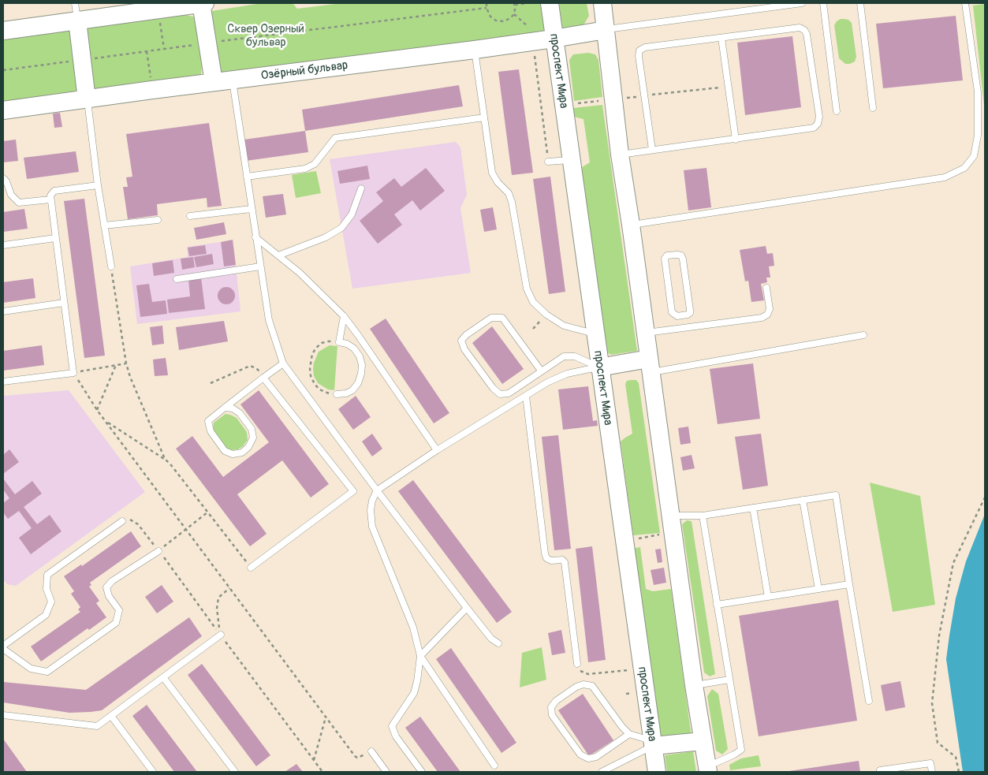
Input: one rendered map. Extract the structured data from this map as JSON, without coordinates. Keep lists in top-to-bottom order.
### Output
{
  "streets": {
    "street": ["Озёрный бульвар", "проспект Мира"]
  },
  "crossings": [
    ["Озёрный бульвар", "проспект Мира"]
  ],
  "parks": ["Сквер Озерный бульвар"]
}
